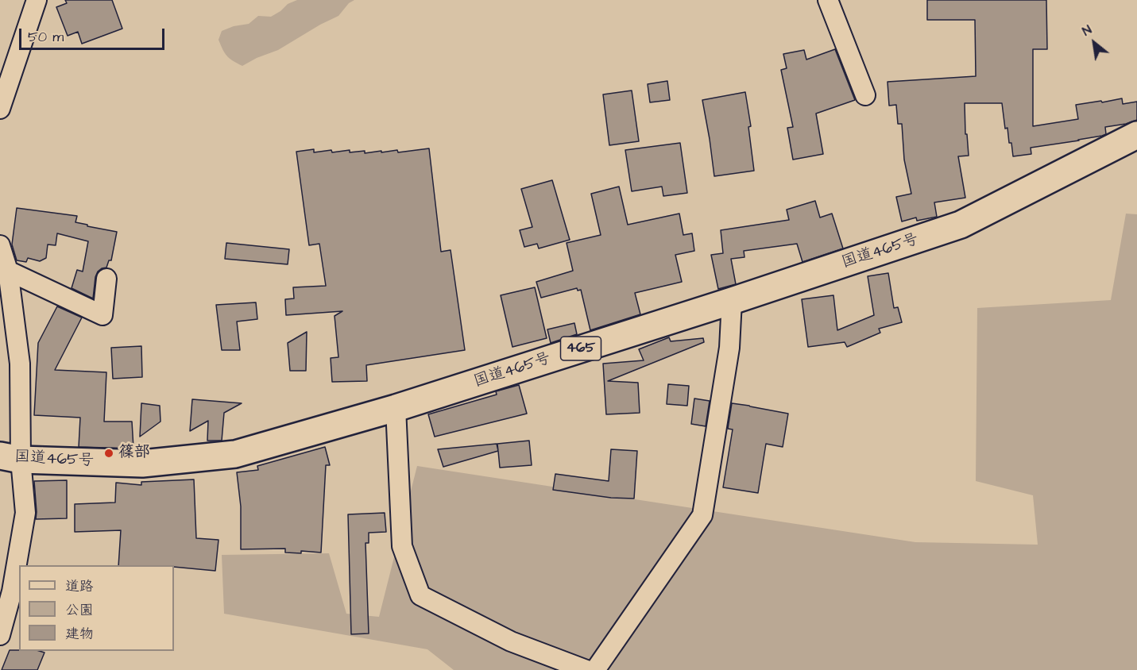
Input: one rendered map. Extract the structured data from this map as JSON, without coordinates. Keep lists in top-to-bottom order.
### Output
{
  "streets": {
    "highway": ["国道465号", "465"]
  },
  "places": ["篠部"],
  "legend": ["道路", "公園", "建物"],
  "scale_bar": "50 m",
  "north": "top left"
}
